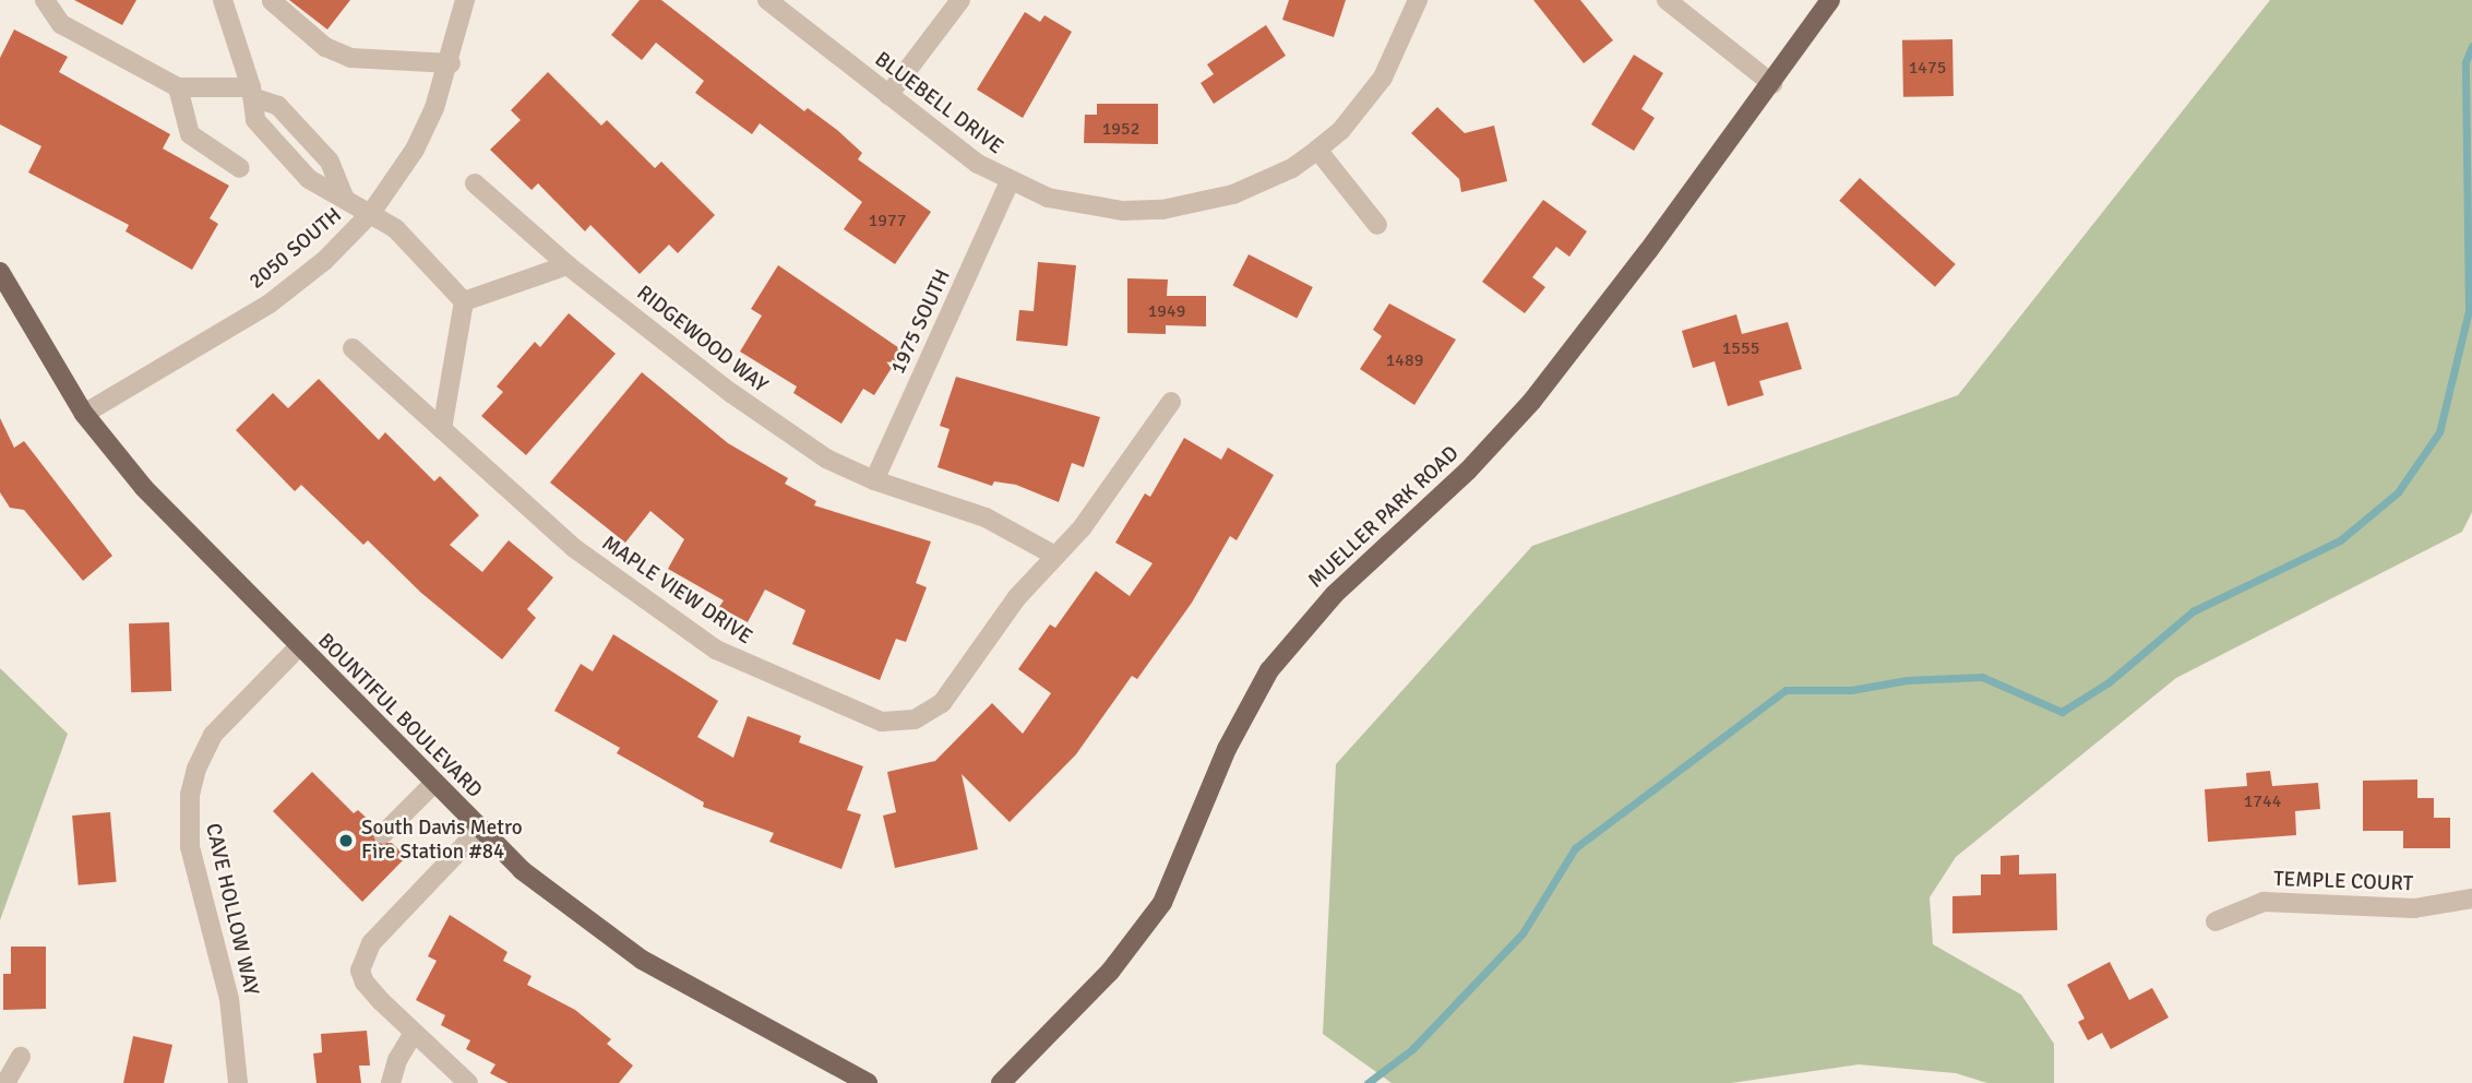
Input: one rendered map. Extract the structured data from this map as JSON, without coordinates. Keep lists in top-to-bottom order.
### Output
{
  "streets": {
    "main road": ["MUELLER PARK ROAD", "BOUNTIFUL BOULEVARD"],
    "street": [
      "BLUEBELL DRIVE",
      "2050 SOUTH",
      "1975 SOUTH",
      "RIDGEWOOD WAY",
      "MAPLE VIEW DRIVE",
      "TEMPLE COURT",
      "CAVE HOLLOW WAY"
    ]
  },
  "crossings": [
    ["BLUEBELL DRIVE", "1975 SOUTH"],
    ["2050 SOUTH", "BOUNTIFUL BOULEVARD"],
    ["1975 SOUTH", "RIDGEWOOD WAY"],
    ["RIDGEWOOD WAY", "MAPLE VIEW DRIVE"],
    ["BOUNTIFUL BOULEVARD", "CAVE HOLLOW WAY"]
  ],
  "places": ["South Davis Metro Fire Station #84"],
  "house_numbers": [
    "1475",
    "1952",
    "1977",
    "1949",
    "1555",
    "1489",
    "1744"
  ]
}
